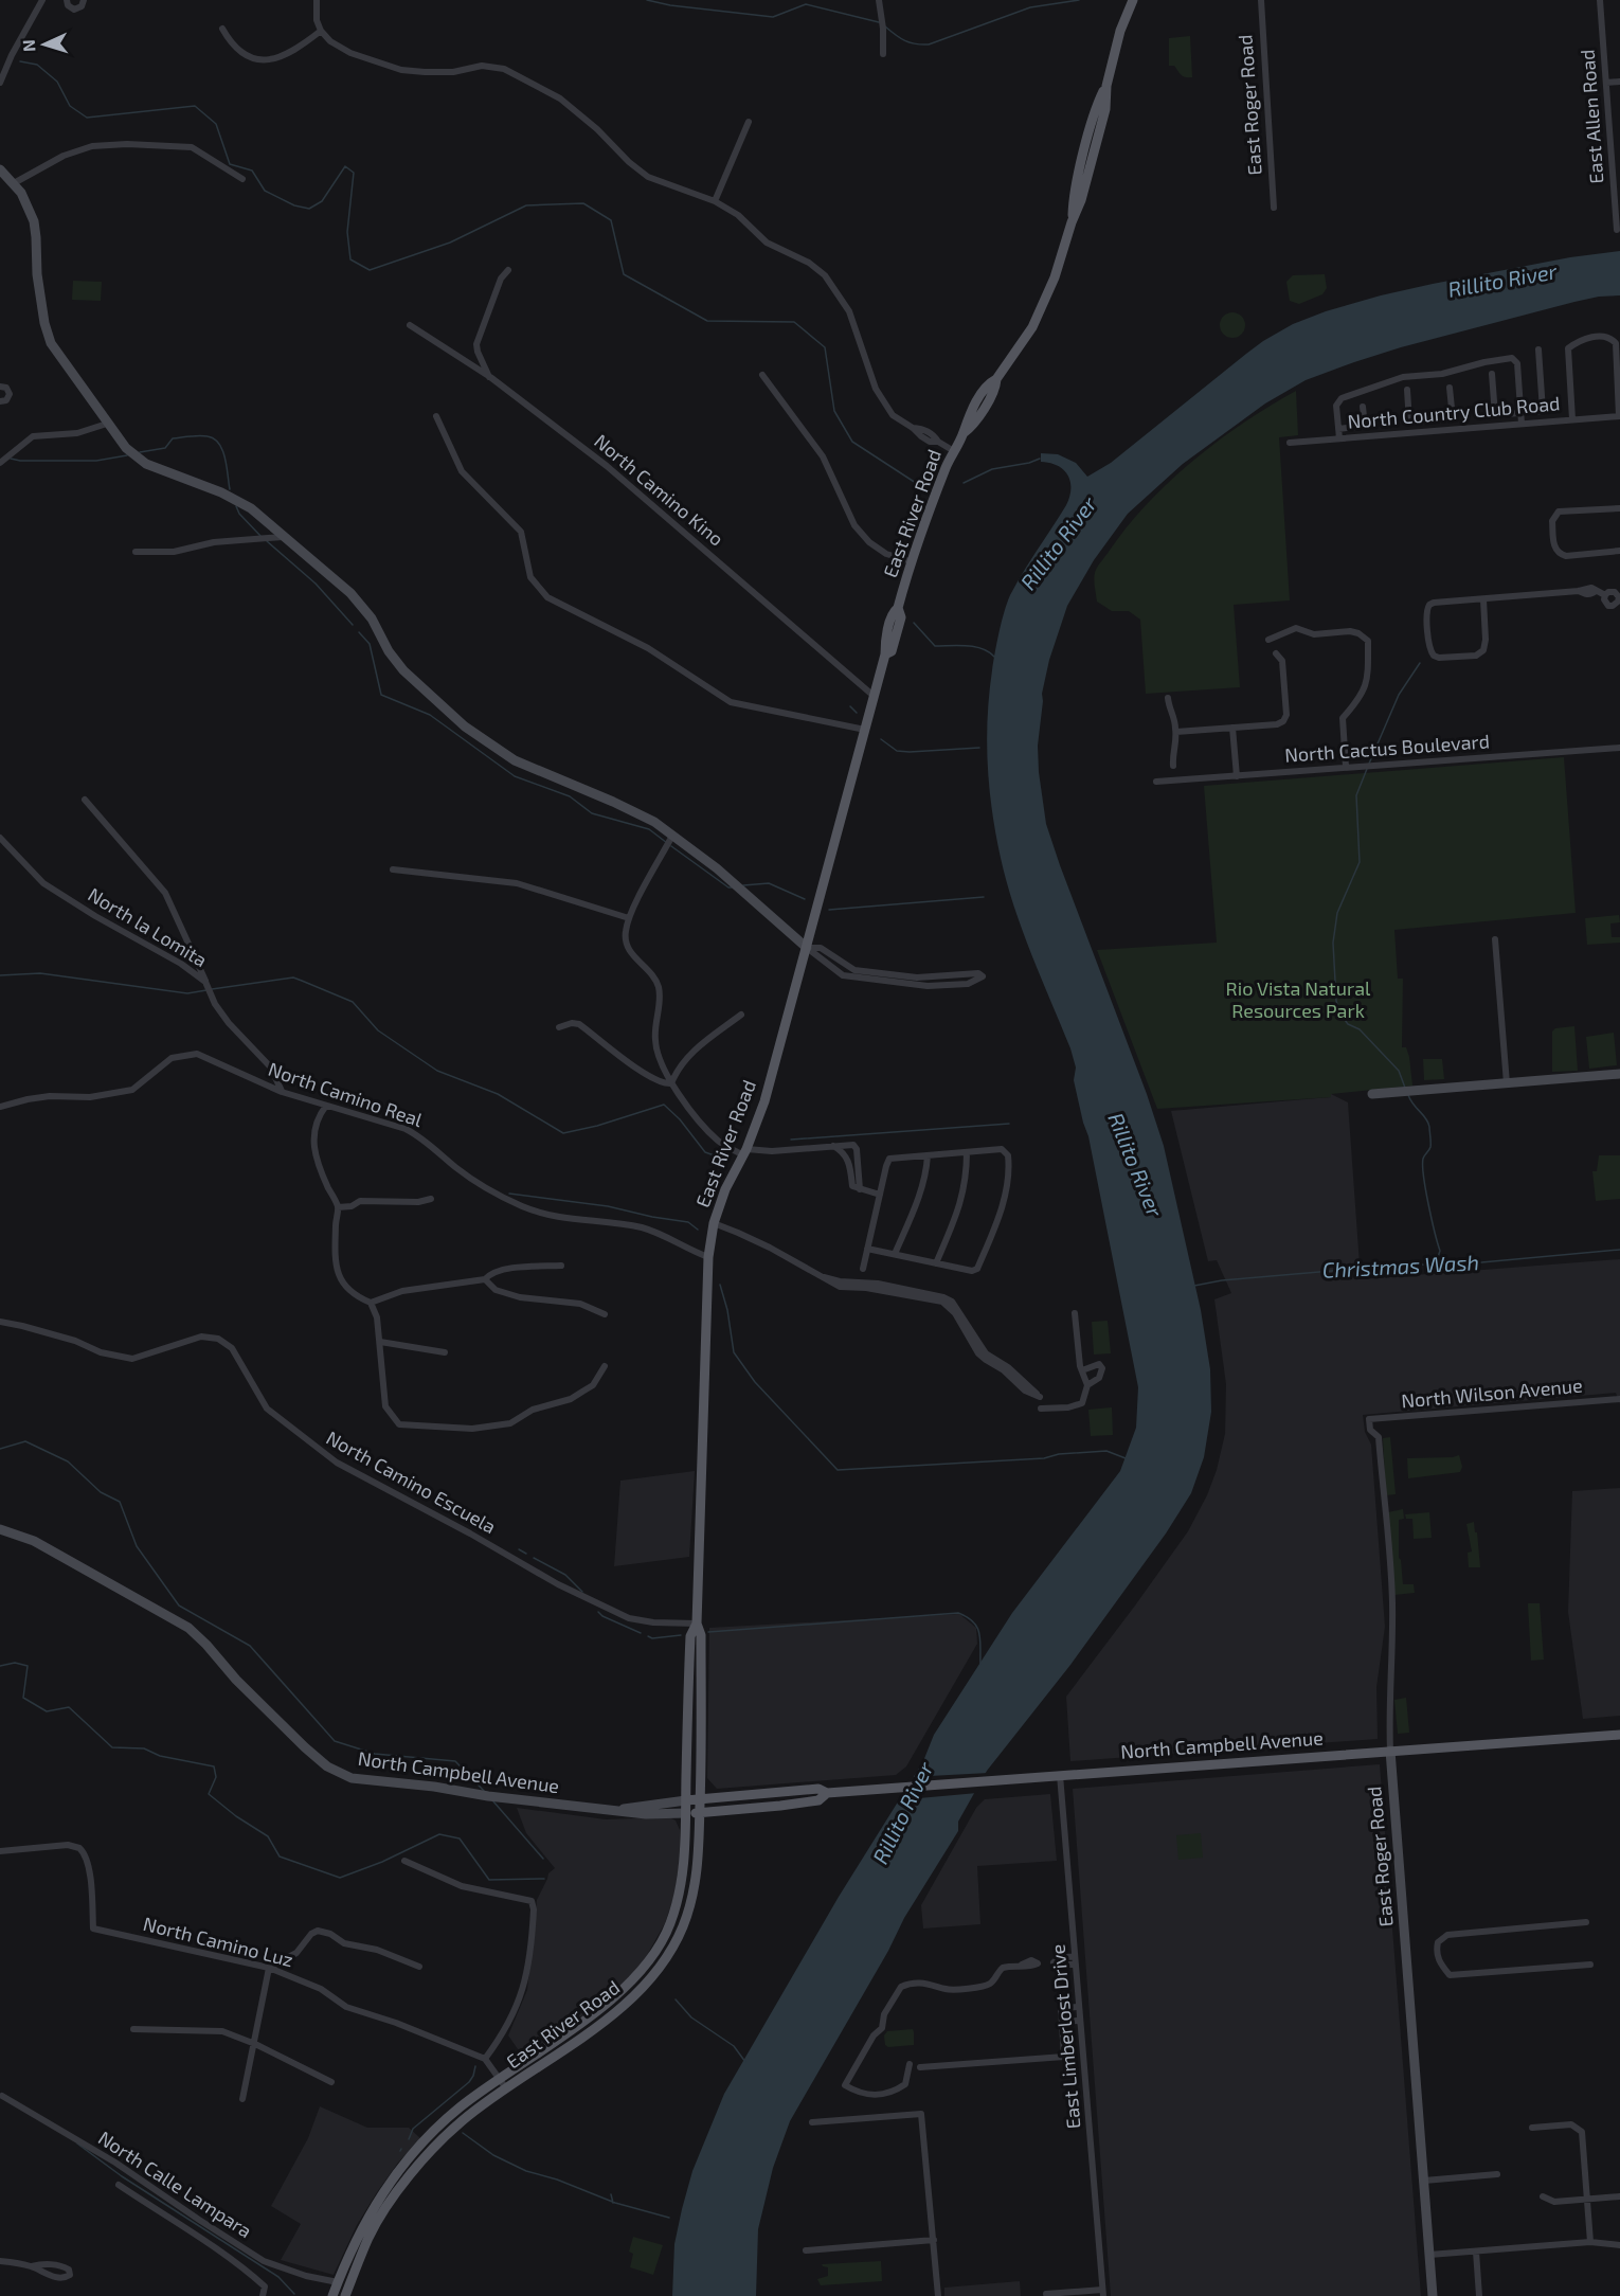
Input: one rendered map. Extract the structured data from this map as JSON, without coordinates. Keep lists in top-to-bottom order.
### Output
{
  "streets": {
    "main road": ["East River Road", "North Campbell Avenue"],
    "street": [
      "East Roger Road",
      "East Allen Road",
      "North Country Club Road",
      "North Camino Kino",
      "North Cactus Boulevard",
      "North la Lomita",
      "North Camino Real",
      "North Wilson Avenue",
      "North Camino Escuela",
      "North Camino Luz",
      "East Limberlost Drive",
      "North Calle Lampara"
    ]
  },
  "crossings": [
    ["East Roger Road", "North Wilson Avenue"],
    ["East Roger Road", "North Campbell Avenue"],
    ["North Camino Kino", "East River Road"],
    ["East River Road", "North Camino Real"],
    ["East River Road", "North Camino Escuela"],
    ["East River Road", "North Campbell Avenue"],
    ["East River Road", "North Calle Lampara"],
    ["North la Lomita", "North Camino Real"],
    ["North Campbell Avenue", "East Limberlost Drive"]
  ],
  "water": ["Rillito River", "Christmas Wash"],
  "parks": ["Rio Vista Natural Resources Park"],
  "north": "left"
}
